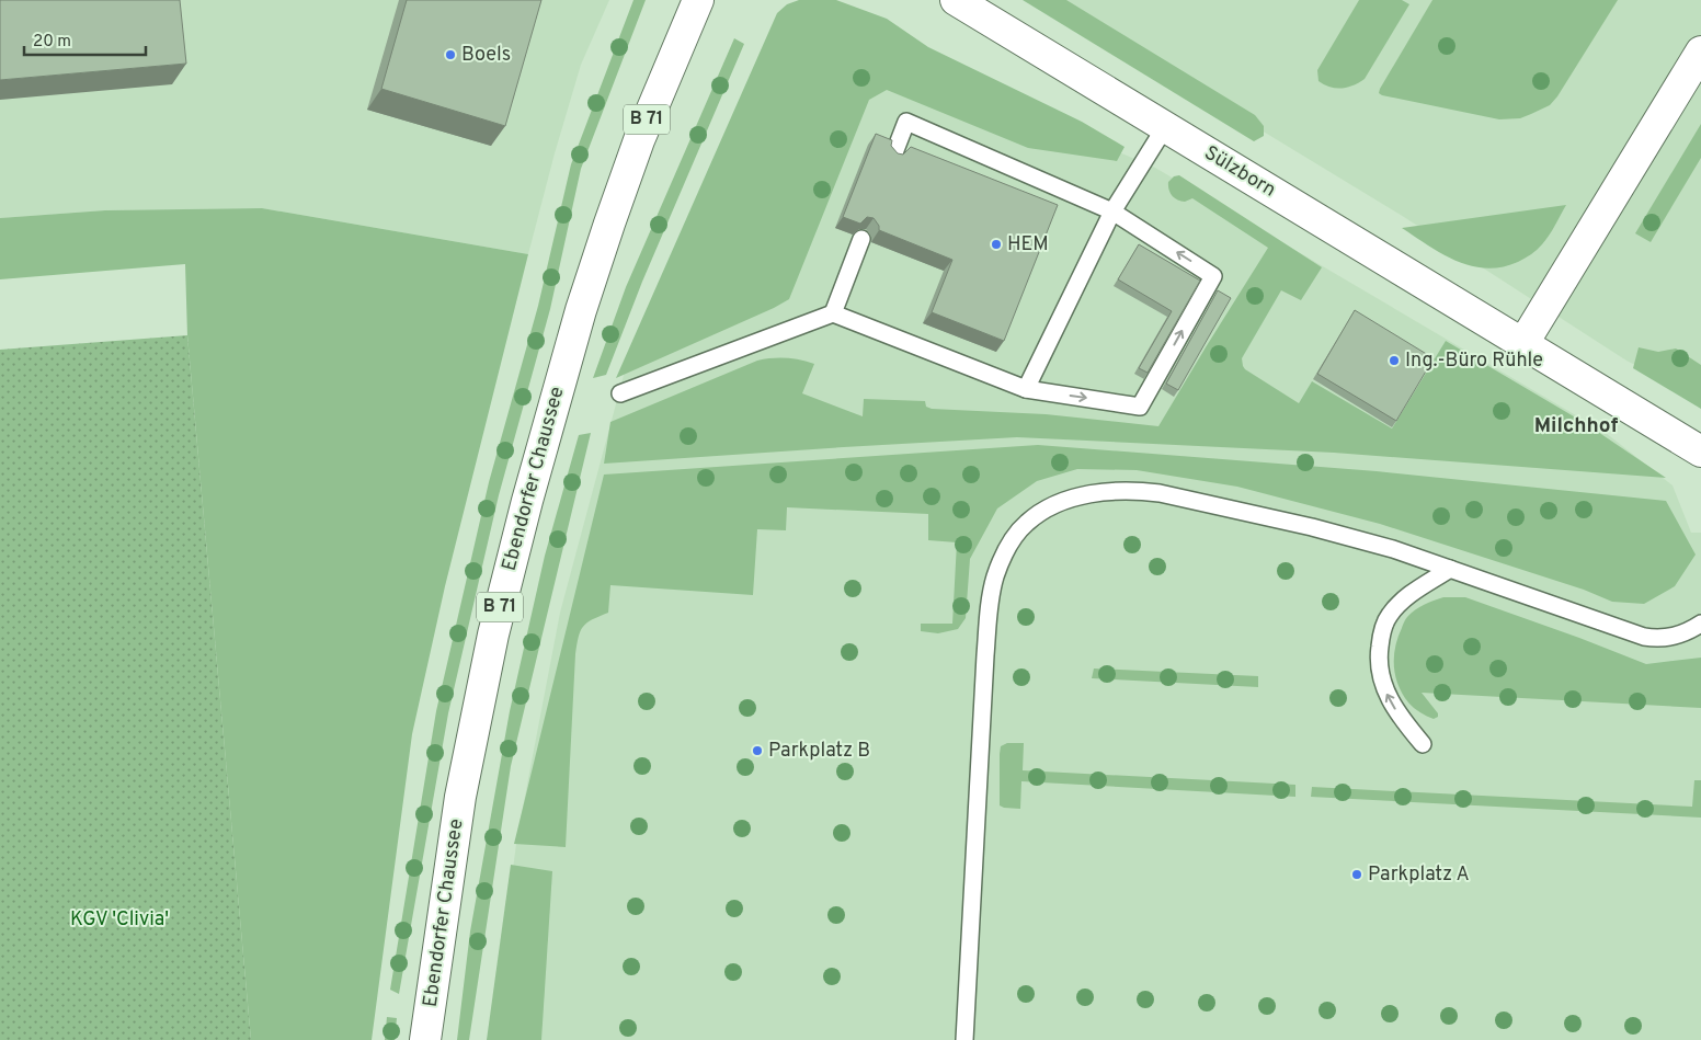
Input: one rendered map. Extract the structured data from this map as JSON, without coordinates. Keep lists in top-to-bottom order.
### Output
{
  "streets": {
    "street": ["B 71", "Sülzborn", "Ebendorfer Chaussee"]
  },
  "districts": ["Milchhof"],
  "parks": ["KGV 'Clivia'"],
  "places": [
    "Boels",
    "HEM",
    "Ing.-Büro Rühle",
    "Parkplatz B",
    "Parkplatz A"
  ],
  "scale_bar": "20 m"
}
